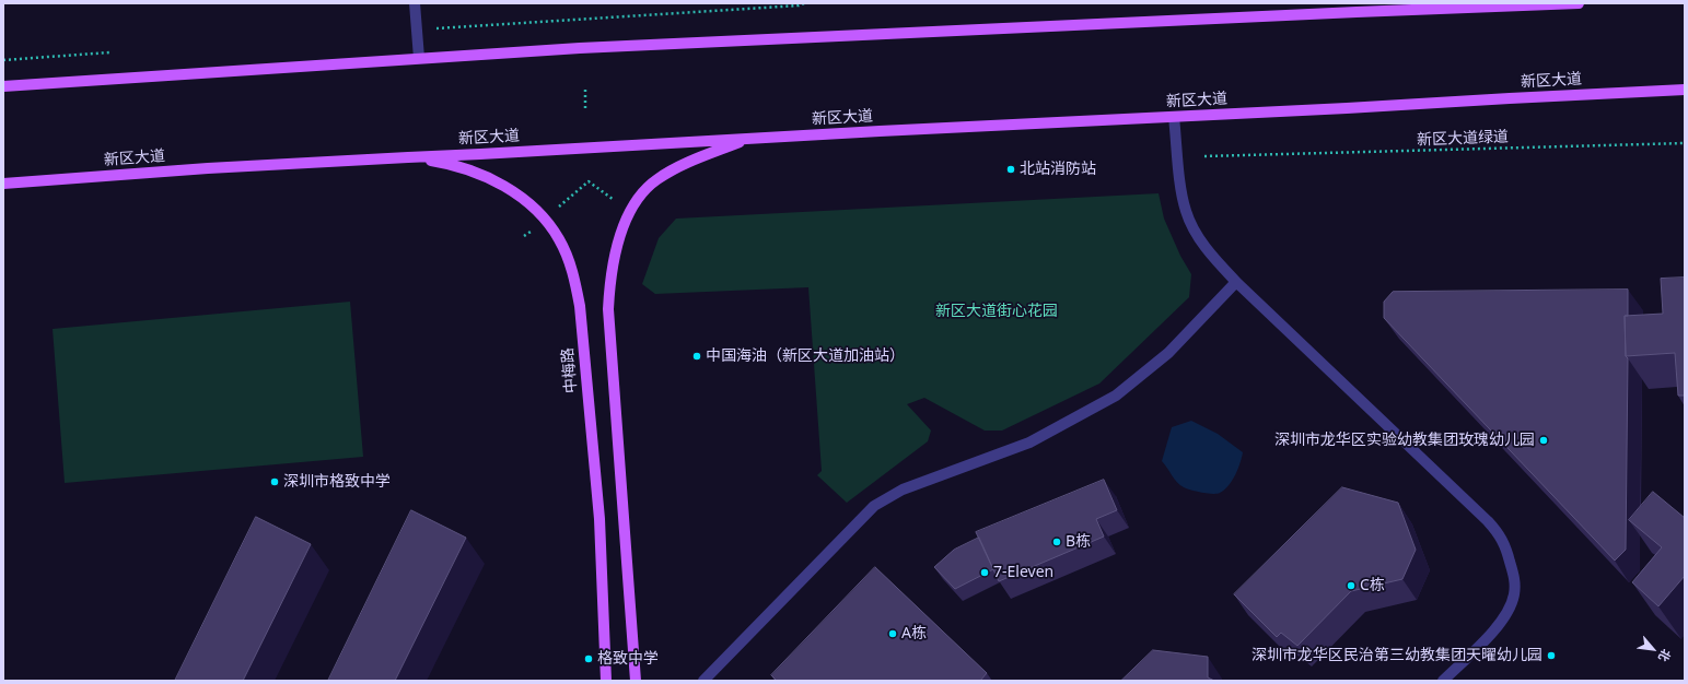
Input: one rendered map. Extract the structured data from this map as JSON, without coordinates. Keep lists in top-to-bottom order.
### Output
{
  "streets": {
    "main road": ["新区大道", "中梅路"],
    "path": ["新区大道绿道"]
  },
  "crossings": [
    ["新区大道", "中梅路"]
  ],
  "parks": ["新区大道街心花园"],
  "places": [
    "北站消防站",
    "中国海油（新区大道加油站）",
    "深圳市龙华区实验幼教集团玫瑰幼儿园",
    "深圳市格致中学",
    "B栋",
    "7-Eleven",
    "C栋",
    "A栋",
    "深圳市龙华区民治第三幼教集团天曜幼儿园",
    "格致中学"
  ],
  "north": "bottom right"
}
